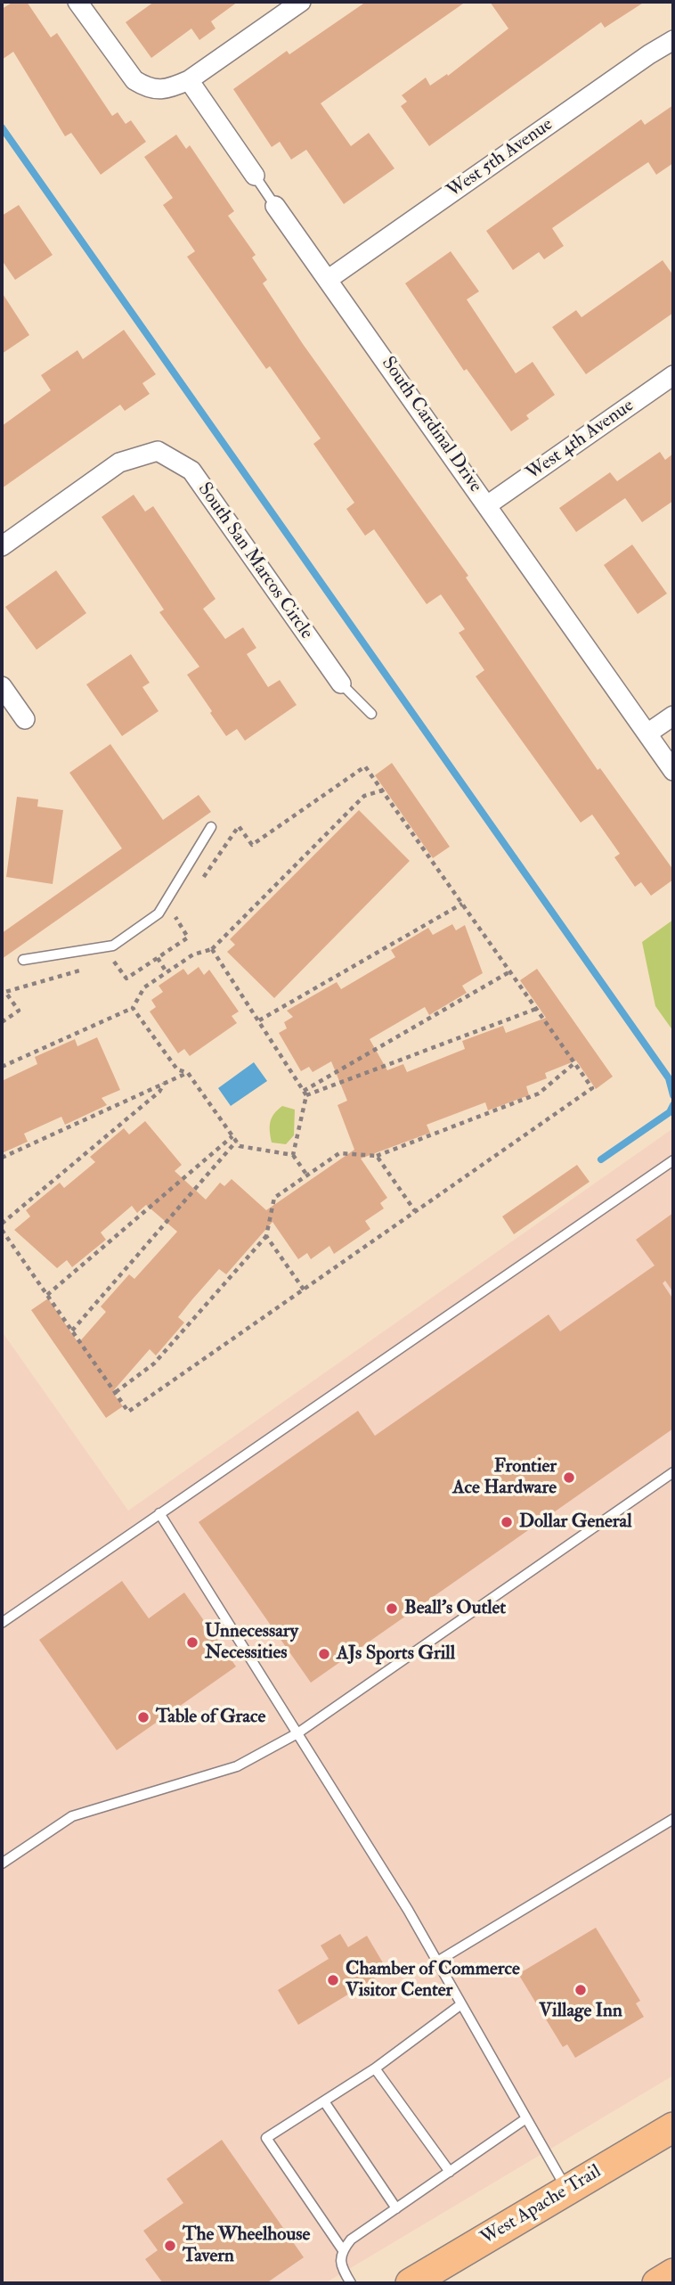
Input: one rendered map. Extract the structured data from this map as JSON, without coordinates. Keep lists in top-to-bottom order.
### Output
{
  "streets": {
    "main road": ["West Apache Trail"],
    "street": [
      "West 5th Avenue",
      "South Cardinal Drive",
      "West 4th Avenue",
      "South San Marcos Circle"
    ]
  },
  "crossings": [
    ["West 5th Avenue", "South Cardinal Drive"],
    ["South Cardinal Drive", "West 4th Avenue"]
  ],
  "places": [
    "Frontier Ace Hardware",
    "Dollar General",
    "Beall's Outlet",
    "Unnecessary Necessities",
    "AJs Sports Grill",
    "Table of Grace",
    "Chamber of Commerce Visitor Center",
    "Village Inn",
    "The Wheelhouse Tavern"
  ]
}
